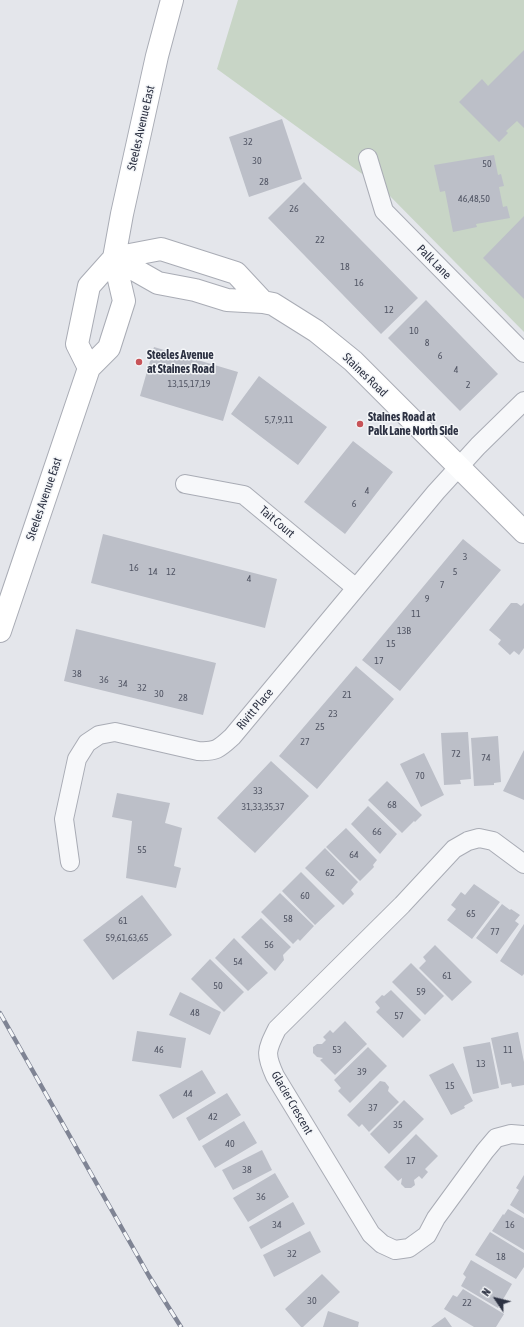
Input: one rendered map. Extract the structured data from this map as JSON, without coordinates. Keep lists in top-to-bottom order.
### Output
{
  "streets": {
    "main road": ["Steeles Avenue East", "Staines Road"],
    "street": [
      "Palk Lane",
      "Tait Court",
      "Rivitt Place",
      "Glacier Crescent"
    ]
  },
  "crossings": [
    ["Steeles Avenue East", "Staines Road"],
    ["Staines Road", "Rivitt Place"],
    ["Tait Court", "Rivitt Place"]
  ],
  "places": ["Steeles Avenue at Staines Road", "Staines Road at Palk Lane North Side"],
  "house_numbers": [
    "32",
    "30",
    "50",
    "28",
    "46,48,50",
    "26",
    "22",
    "18",
    "16",
    "12",
    "10",
    "8",
    "6",
    "4",
    "13,15,17,19",
    "2",
    "5,7,9,11",
    "4",
    "6",
    "3",
    "16",
    "14",
    "12",
    "5",
    "4",
    "7",
    "9",
    "11",
    "13B",
    "15",
    "17",
    "38",
    "36",
    "34",
    "32",
    "30",
    "21",
    "28",
    "23",
    "25",
    "27",
    "72",
    "74",
    "70",
    "33",
    "68",
    "31,33,35,37",
    "66",
    "55",
    "64",
    "62",
    "60",
    "65",
    "58",
    "61",
    "77",
    "59,61,63,65",
    "56",
    "54",
    "61",
    "50",
    "59",
    "48",
    "57",
    "46",
    "53",
    "11",
    "13",
    "39",
    "15",
    "44",
    "37",
    "42",
    "35",
    "40",
    "17",
    "38",
    "36",
    "34",
    "16",
    "32",
    "18",
    "30",
    "22"
  ],
  "north": "top left"
}
